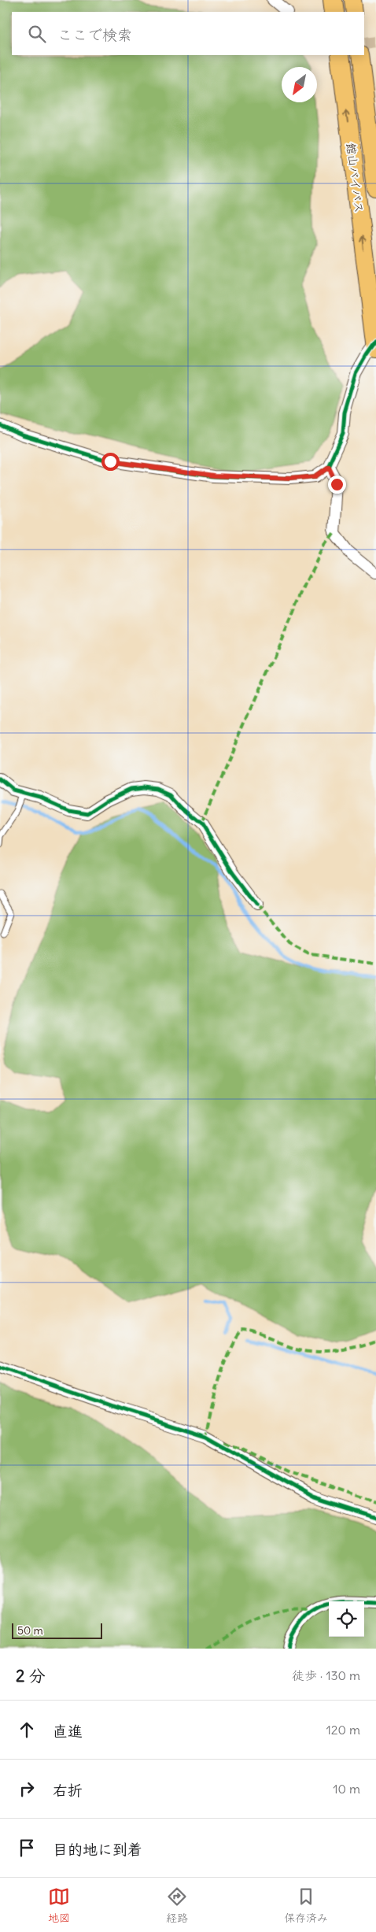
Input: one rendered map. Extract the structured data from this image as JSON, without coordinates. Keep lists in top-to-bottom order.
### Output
{
  "streets": {
    "highway": ["館山バイパス"]
  },
  "scale_bar": "50 m",
  "north": "bottom left",
  "page": {
    "search": "ここで検索",
    "scale": "50 m",
    "heading": ["2 分", "徒歩 · 130 m"],
    "list": [
      ["直進", "120 m"],
      ["右折", "10 m"],
      "目的地に到着"
    ],
    "nav": ["地図", "経路", "保存済み"]
  }
}
